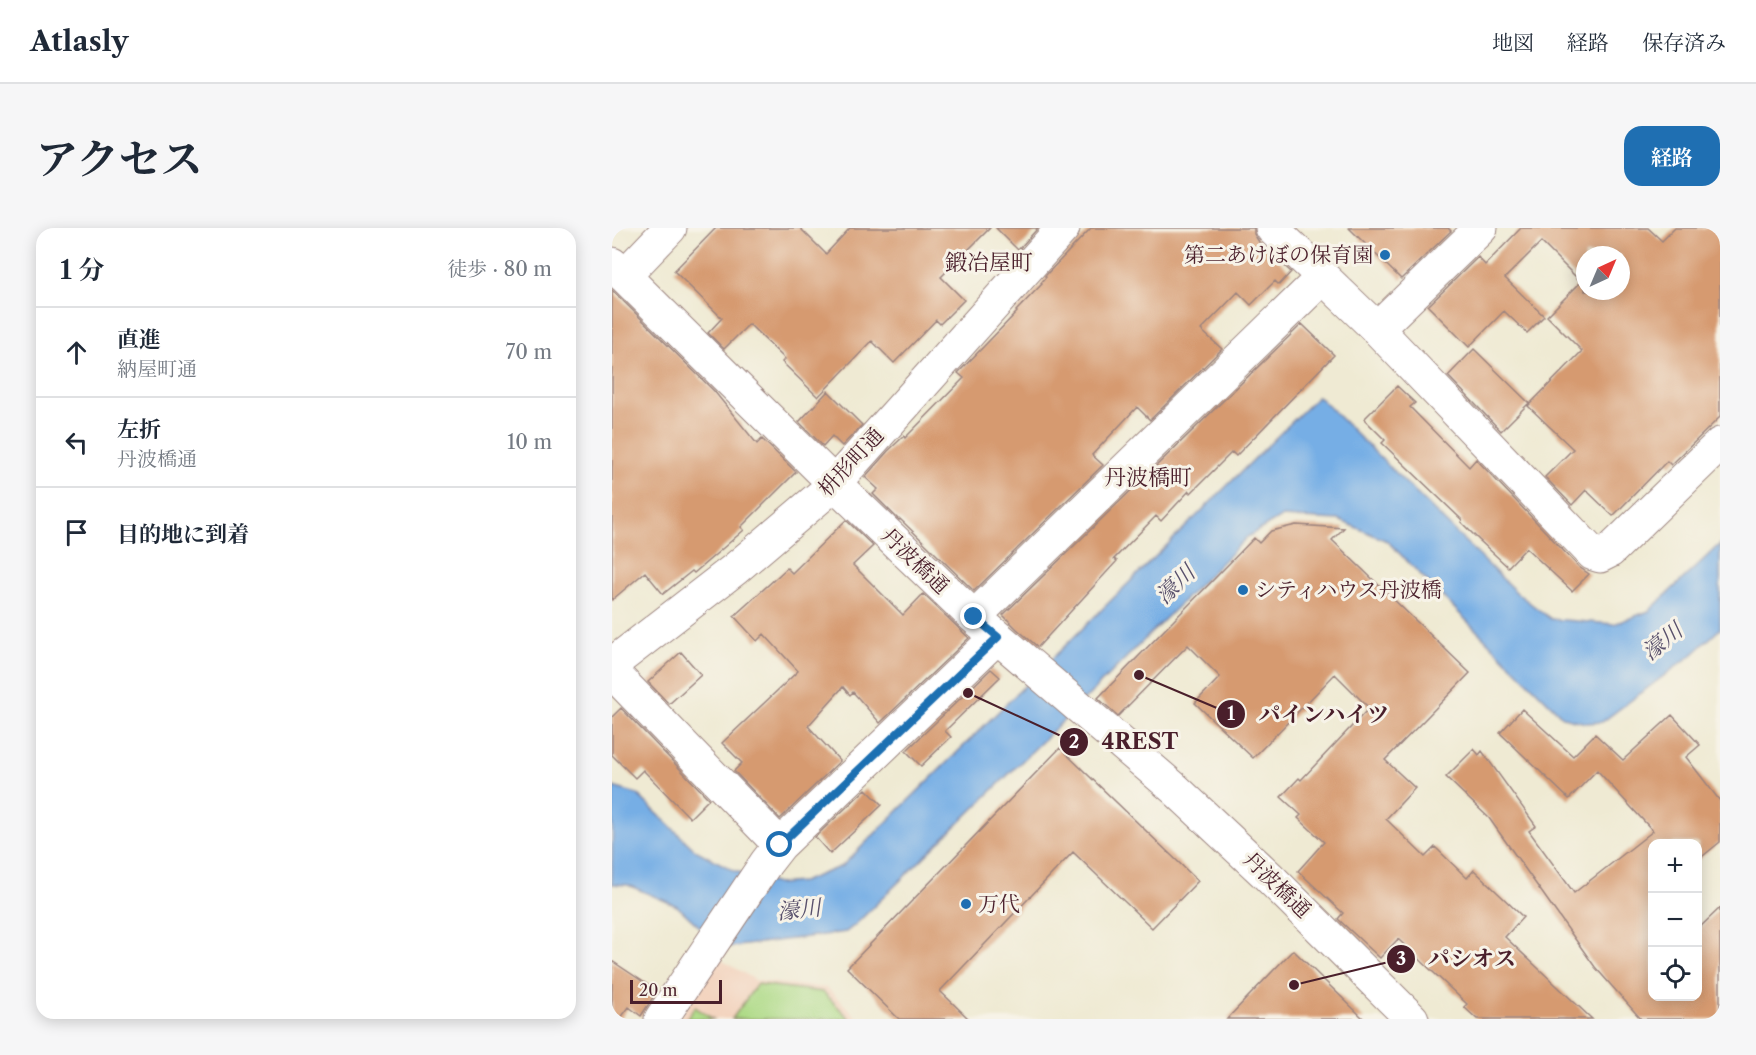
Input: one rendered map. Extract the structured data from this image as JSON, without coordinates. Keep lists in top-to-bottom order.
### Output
{
  "streets": {
    "street": ["枡形町通", "丹波橋通"]
  },
  "crossings": [
    ["枡形町通", "丹波橋通"]
  ],
  "districts": ["鍛冶屋町", "丹波橋町"],
  "water": ["濠川"],
  "places": [
    "第二あけぼの保育園",
    "シティハウス丹波橋",
    "パインハイツ",
    "4REST",
    "万代",
    "パシオス"
  ],
  "scale_bar": "20 m",
  "north": "top right",
  "page": {
    "header": "Atlasly",
    "nav": ["地図", "経路", "保存済み"],
    "title": "アクセス",
    "buttons": "経路",
    "heading": ["1 分", "徒歩 · 80 m"],
    "list": [
      ["直進", "納屋町通", "70 m"],
      ["左折", "丹波橋通", "10 m"],
      "目的地に到着"
    ],
    "map_buttons": ["+", "−"],
    "scale": "20 m"
  }
}
